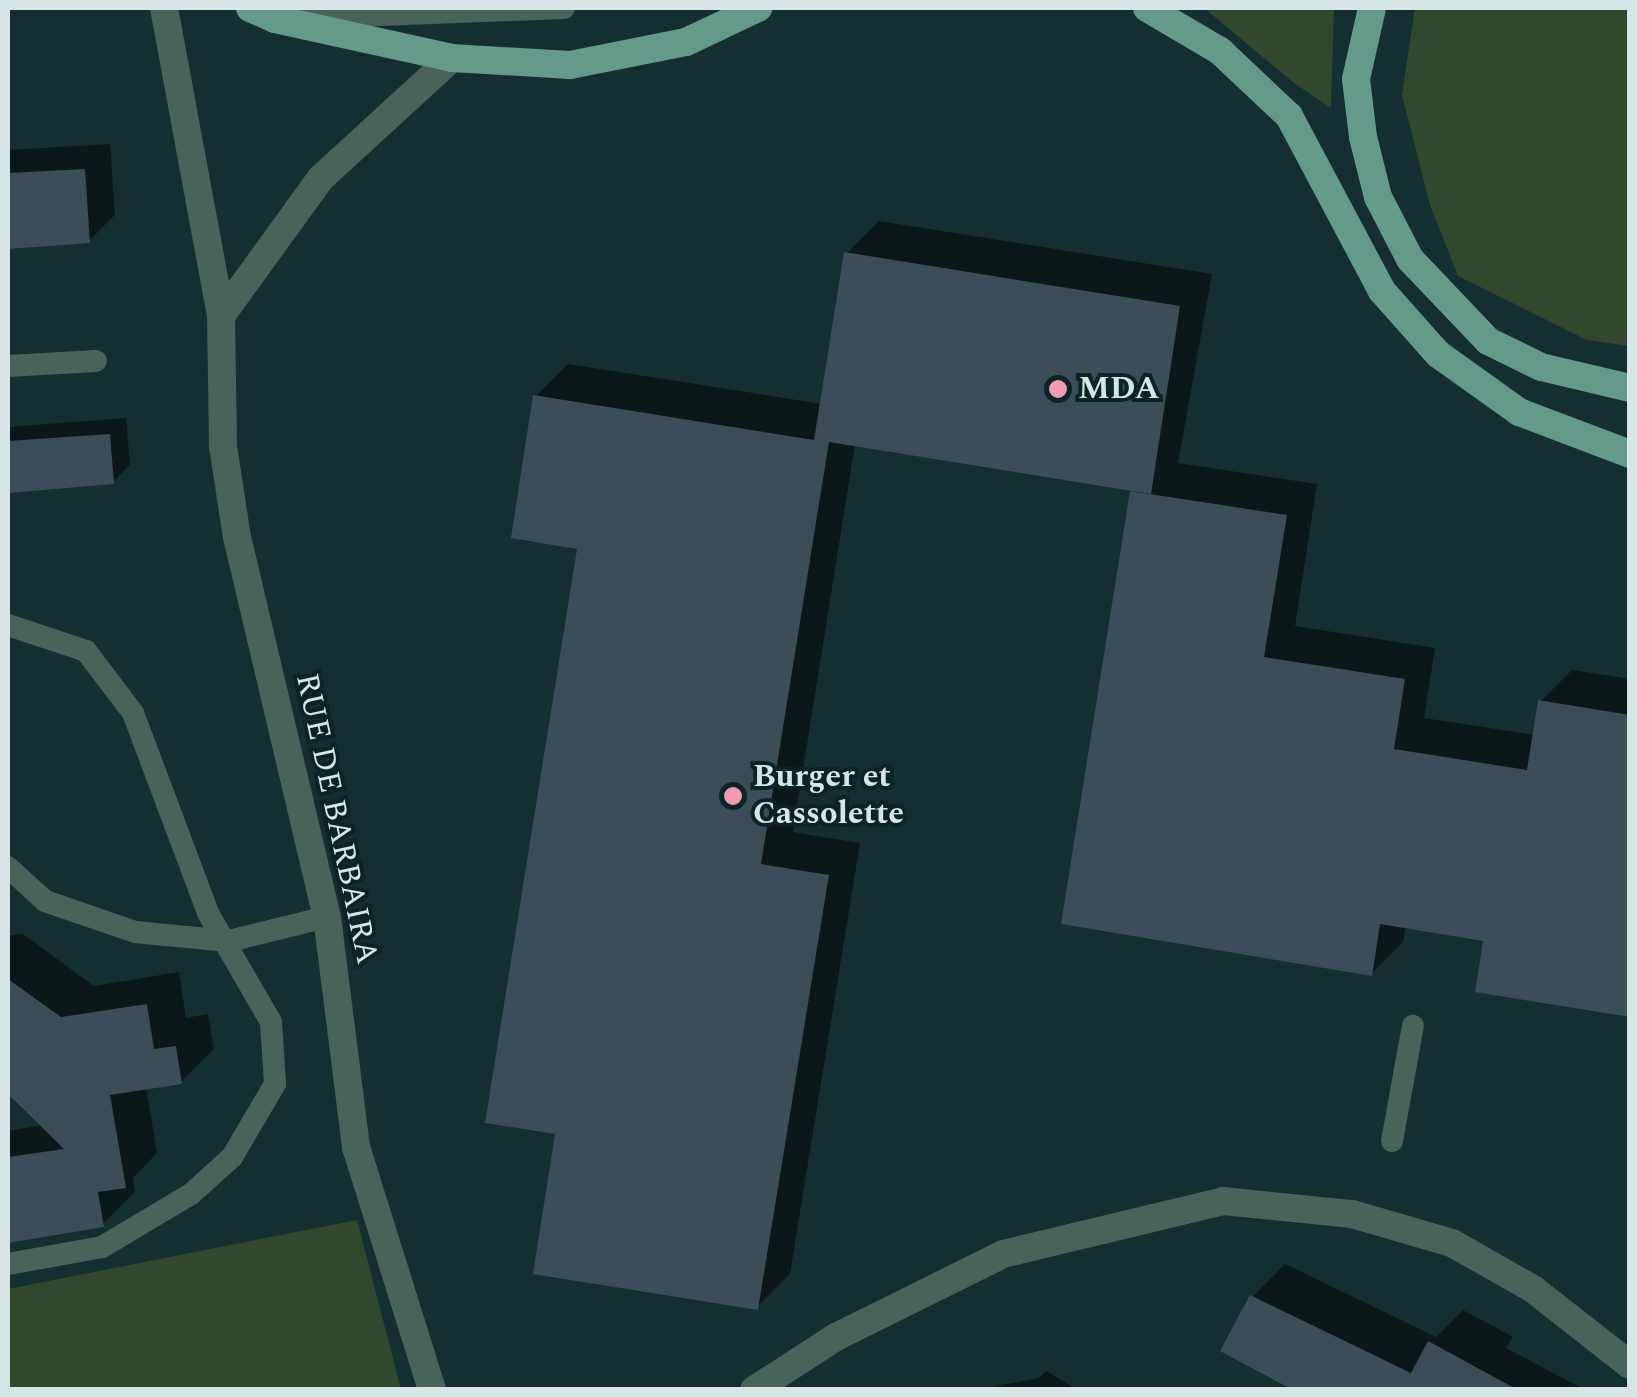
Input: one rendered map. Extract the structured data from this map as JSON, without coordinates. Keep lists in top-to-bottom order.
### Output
{
  "streets": {
    "street": ["RUE DE BARBAIRA"]
  },
  "places": ["MDA", "Burger et Cassolette"]
}
